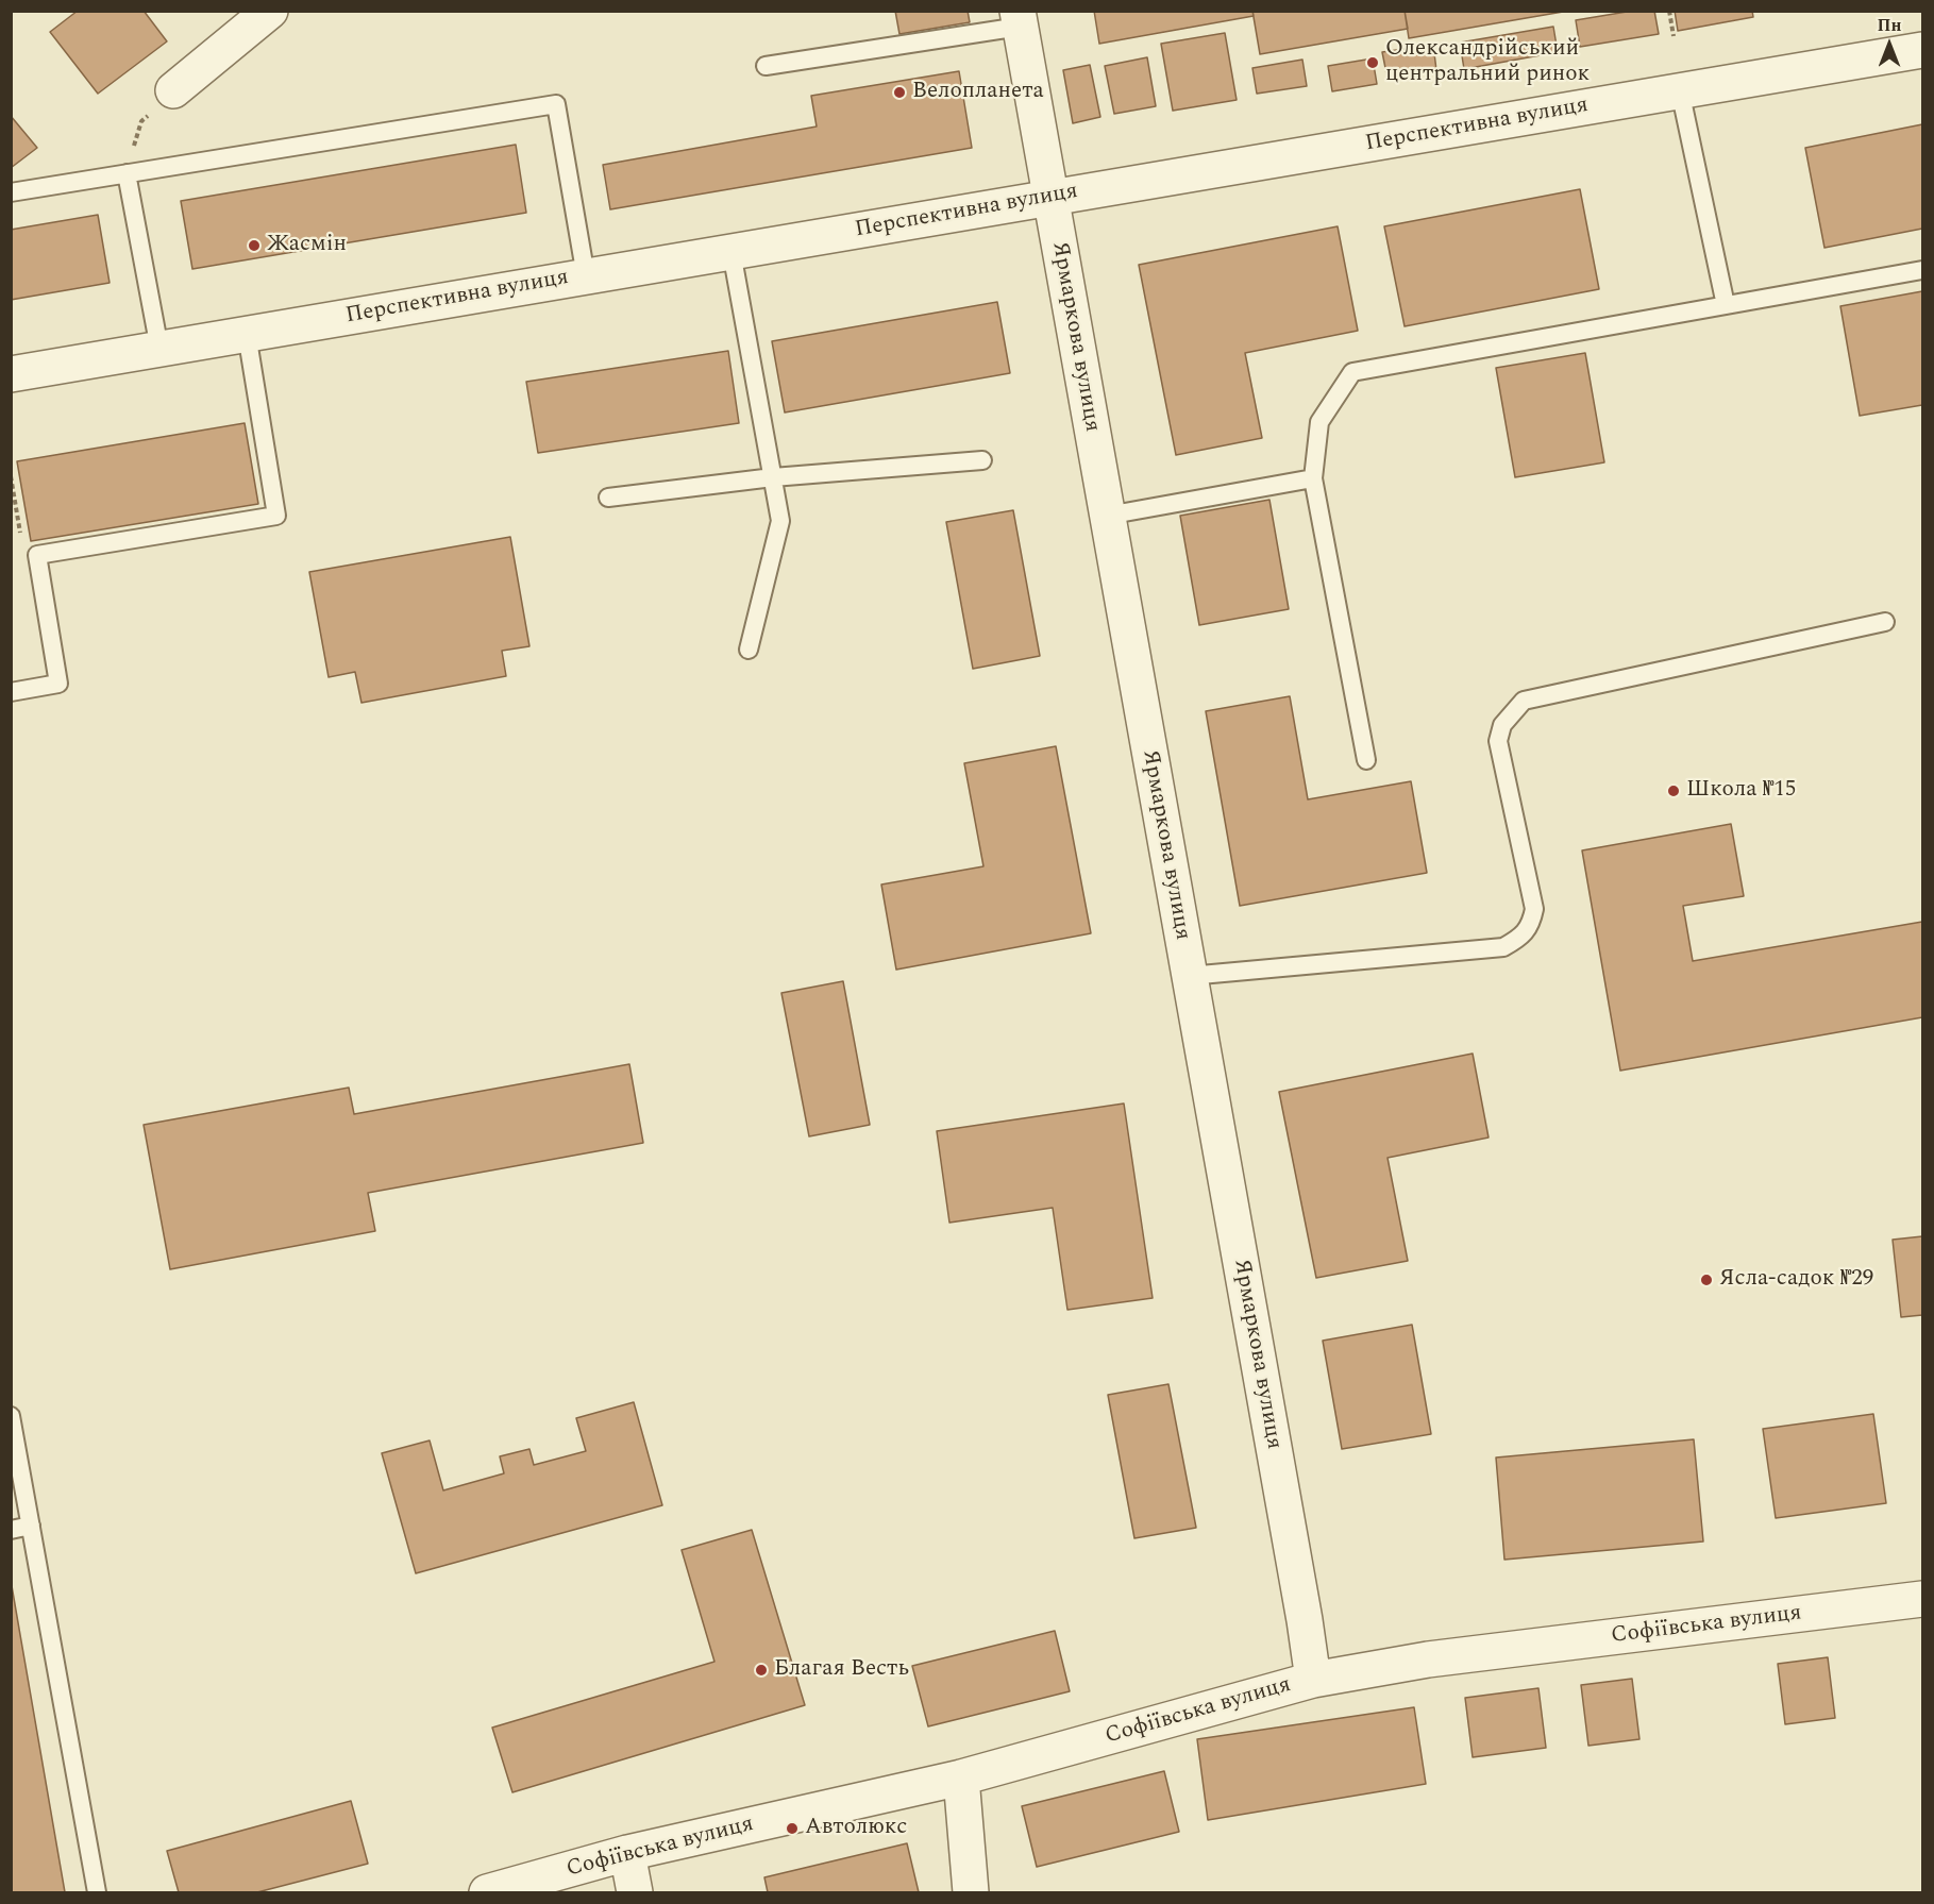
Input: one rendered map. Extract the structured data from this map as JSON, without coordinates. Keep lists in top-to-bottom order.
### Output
{
  "streets": {
    "street": ["Перспективна вулиця", "Ярмаркова вулиця", "Софіївська вулиця"]
  },
  "crossings": [
    ["Перспективна вулиця", "Ярмаркова вулиця"],
    ["Ярмаркова вулиця", "Софіївська вулиця"]
  ],
  "places": [
    "Олександрійський центральний ринок",
    "Велопланета",
    "Жасмін",
    "Школа №15",
    "Ясла-садок №29",
    "Благая Весть",
    "Автолюкс"
  ],
  "north": "top"
}
